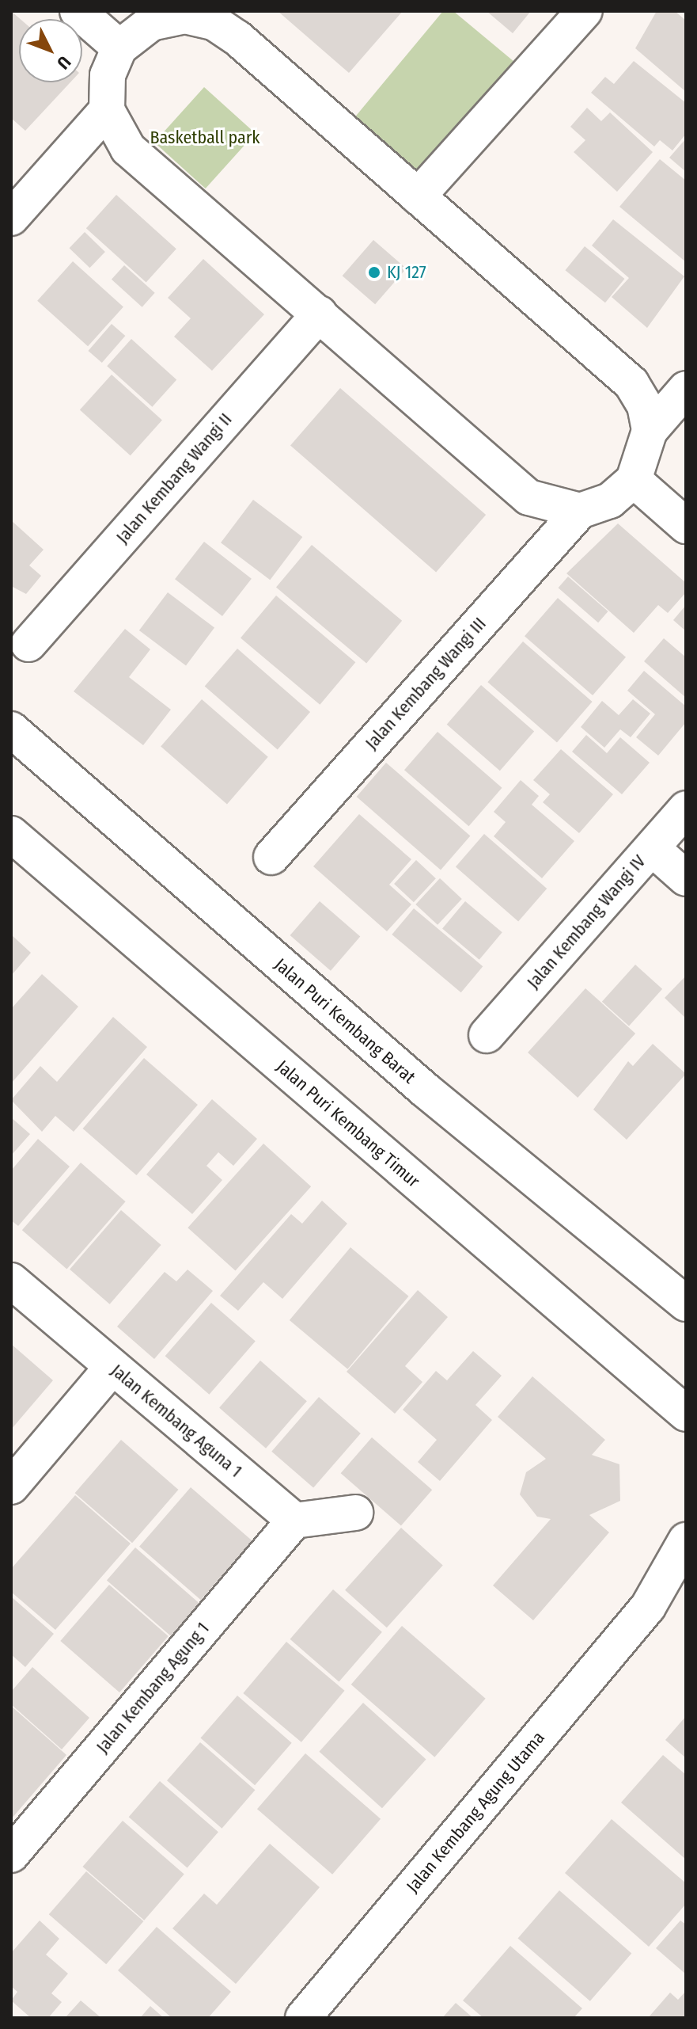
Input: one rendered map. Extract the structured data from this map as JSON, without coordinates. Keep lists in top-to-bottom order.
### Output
{
  "streets": {
    "street": [
      "Jalan Kembang Wangi II",
      "Jalan Kembang Wangi III",
      "Jalan Kembang Wangi IV",
      "Jalan Puri Kembang Barat",
      "Jalan Puri Kembang Timur",
      "Jalan Kembang Aguna 1",
      "Jalan Kembang Agung 1",
      "Jalan Kembang Agung Utama"
    ]
  },
  "crossings": [
    ["Jalan Kembang Aguna 1", "Jalan Kembang Agung 1"]
  ],
  "parks": ["Basketball park"],
  "places": ["KJ 127"],
  "north": "bottom right"
}
